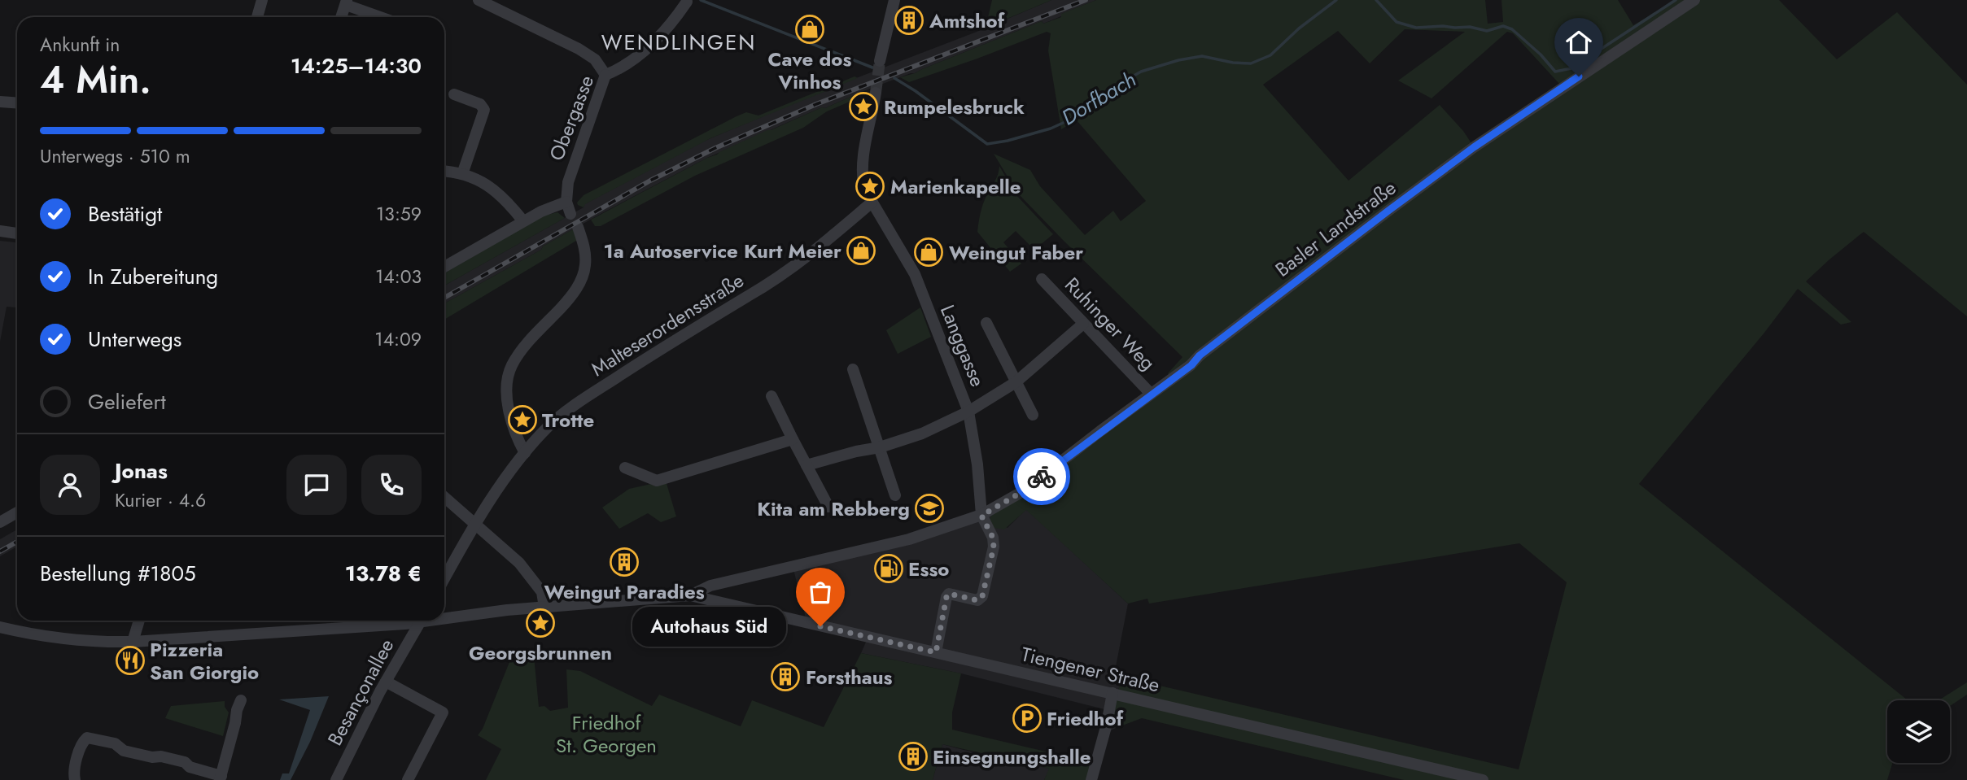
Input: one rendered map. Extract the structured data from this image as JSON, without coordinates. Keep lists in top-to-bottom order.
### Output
{
  "streets": {
    "street": [
      "Obergasse",
      "Basler Landstraße",
      "Ruhinger Weg",
      "Malteserordensstraße",
      "Langgasse",
      "Tiengener Straße",
      "Besançonallee"
    ]
  },
  "crossings": [
    ["Basler Landstraße", "Ruhinger Weg"],
    ["Basler Landstraße", "Langgasse"],
    ["Basler Landstraße", "Tiengener Straße"],
    ["Malteserordensstraße", "Langgasse"],
    ["Langgasse", "Tiengener Straße"]
  ],
  "districts": ["WENDLINGEN"],
  "water": ["Dorfbach"],
  "parks": ["Friedhof St. Georgen"],
  "places": {
    "building": [
      "Amtshof",
      "Weingut Paradies",
      "Forsthaus",
      "Einsegnungshalle"
    ],
    "shop": ["Cave dos Vinhos", "1a Autoservice Kurt Meier", "Weingut Faber"],
    "place": [
      "Rumpelesbruck",
      "Marienkapelle",
      "Trotte",
      "Georgsbrunnen"
    ],
    "school or university": ["Kita am Rebberg"],
    "fuel station": ["Esso"],
    "other": ["Autohaus Süd"],
    "restaurant": ["Pizzeria San Giorgio"],
    "parking": ["Friedhof"]
  },
  "page": {
    "heading": ["4 Min.", "Ankunft in", "14:25–14:30"],
    "panel": [
      "Jonas",
      "Kurier · 4.6",
      "Bestellung #1805",
      "13.78 €"
    ],
    "bar": "Unterwegs · 510 m",
    "list": [
      ["Bestätigt", "13:59"],
      ["In Zubereitung", "14:03"],
      ["Unterwegs", "14:09"],
      "Geliefert"
    ],
    "bubble": "Autohaus Süd"
  }
}
